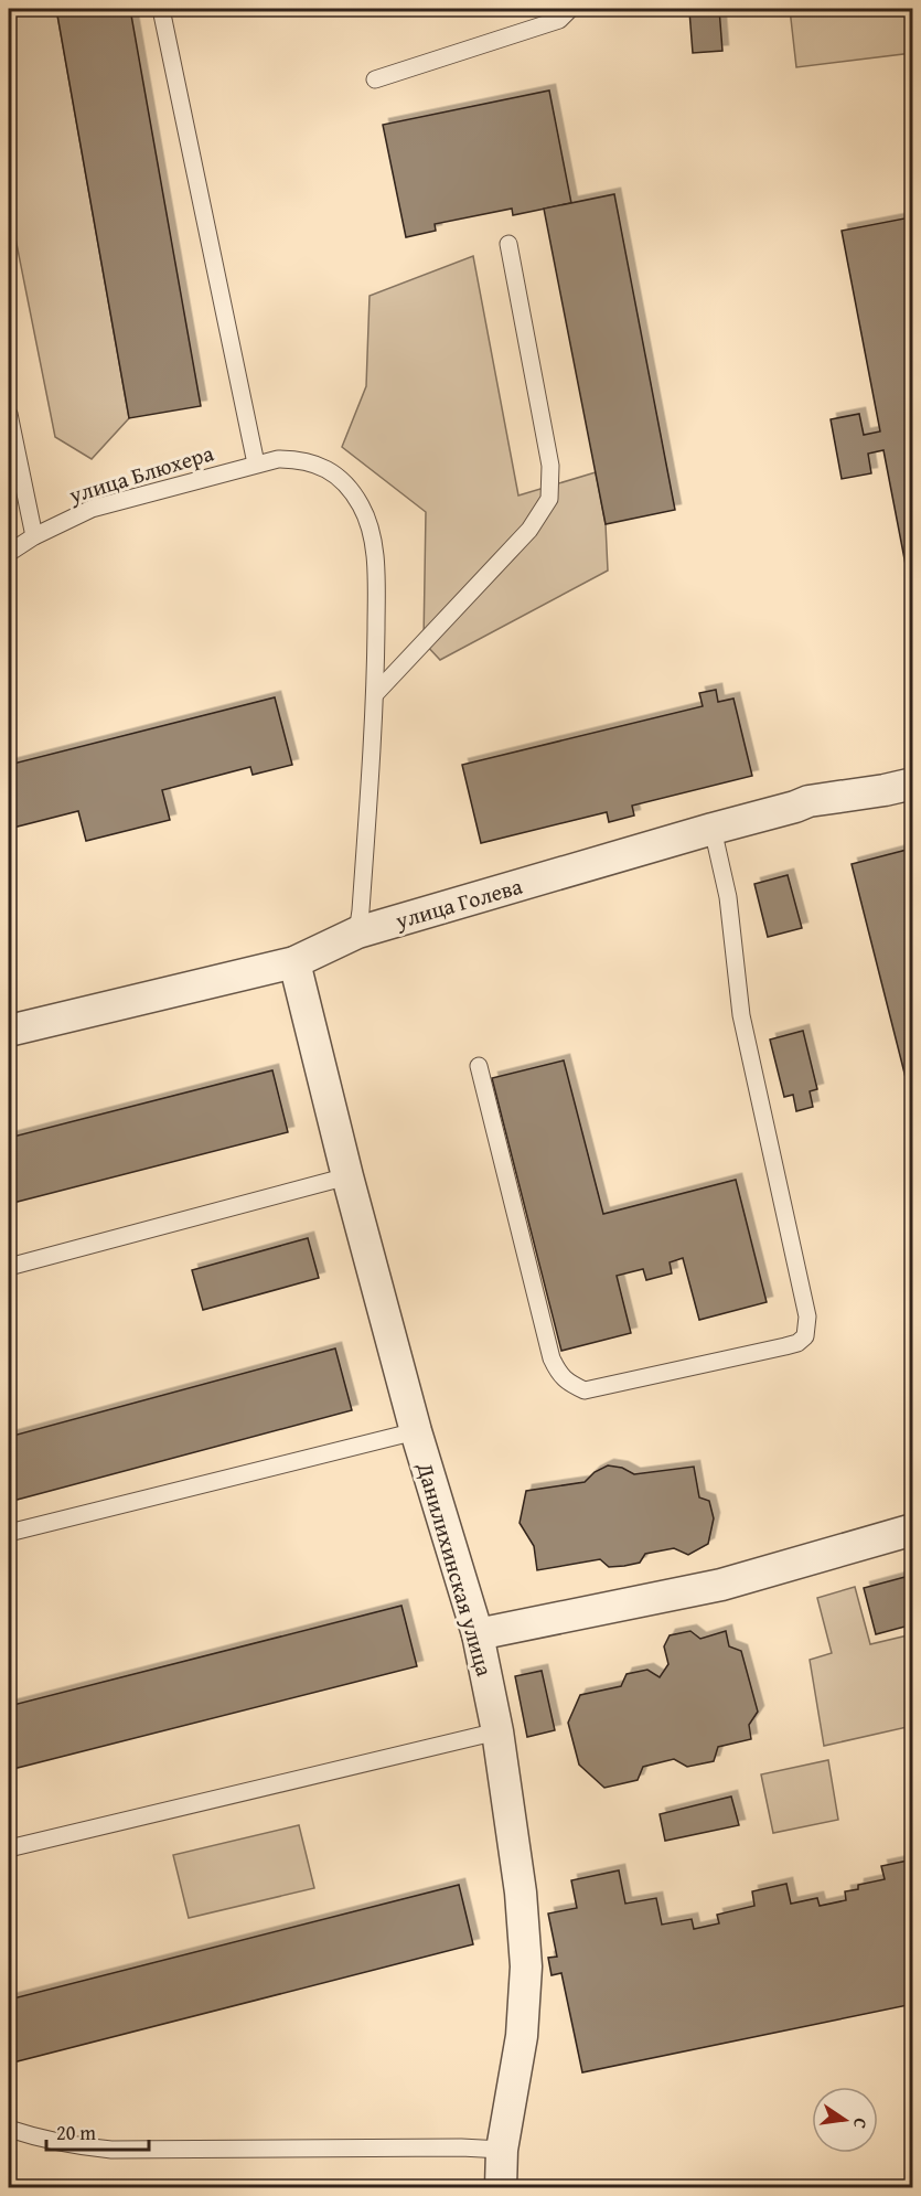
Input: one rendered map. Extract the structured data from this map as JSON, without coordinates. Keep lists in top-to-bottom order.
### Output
{
  "streets": {
    "street": ["улица Голева", "Данилихинская улица"],
    "lane": ["улица Блюхера"]
  },
  "crossings": [
    ["улица Блюхера", "улица Голева"],
    ["улица Голева", "Данилихинская улица"]
  ],
  "scale_bar": "20 m",
  "north": "right"
}
